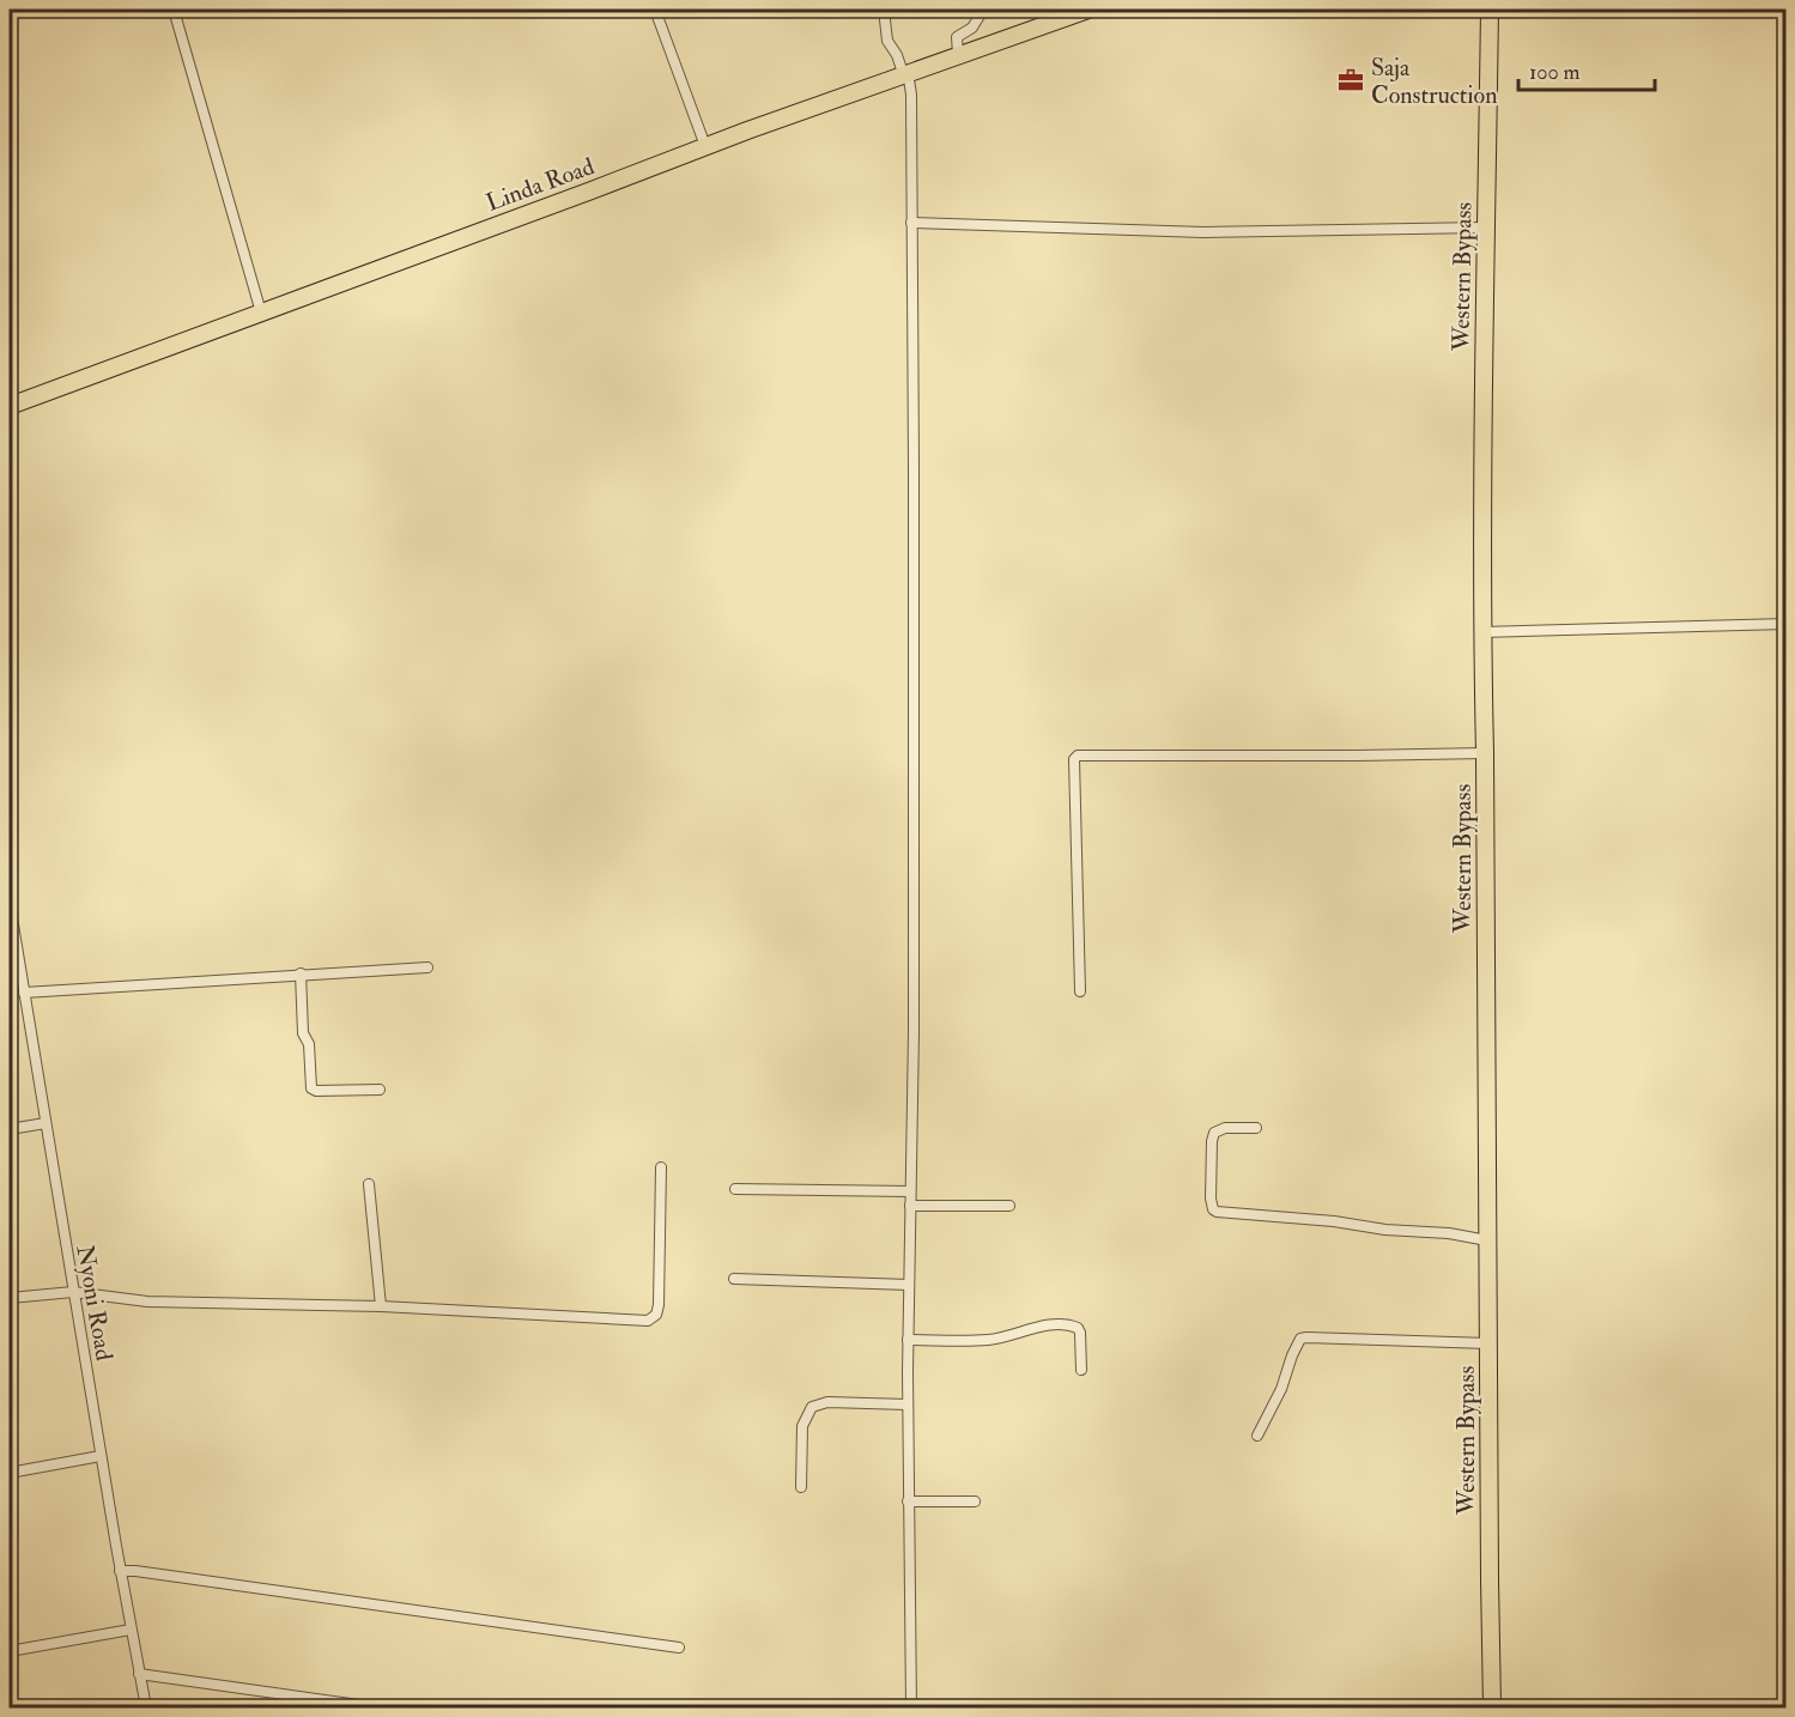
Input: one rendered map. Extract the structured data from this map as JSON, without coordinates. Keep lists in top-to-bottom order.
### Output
{
  "streets": {
    "main road": ["Linda Road", "Western Bypass"],
    "street": ["Nyoni Road"]
  },
  "places": {
    "office": ["Saja Construction"]
  },
  "scale_bar": "100 m"
}
